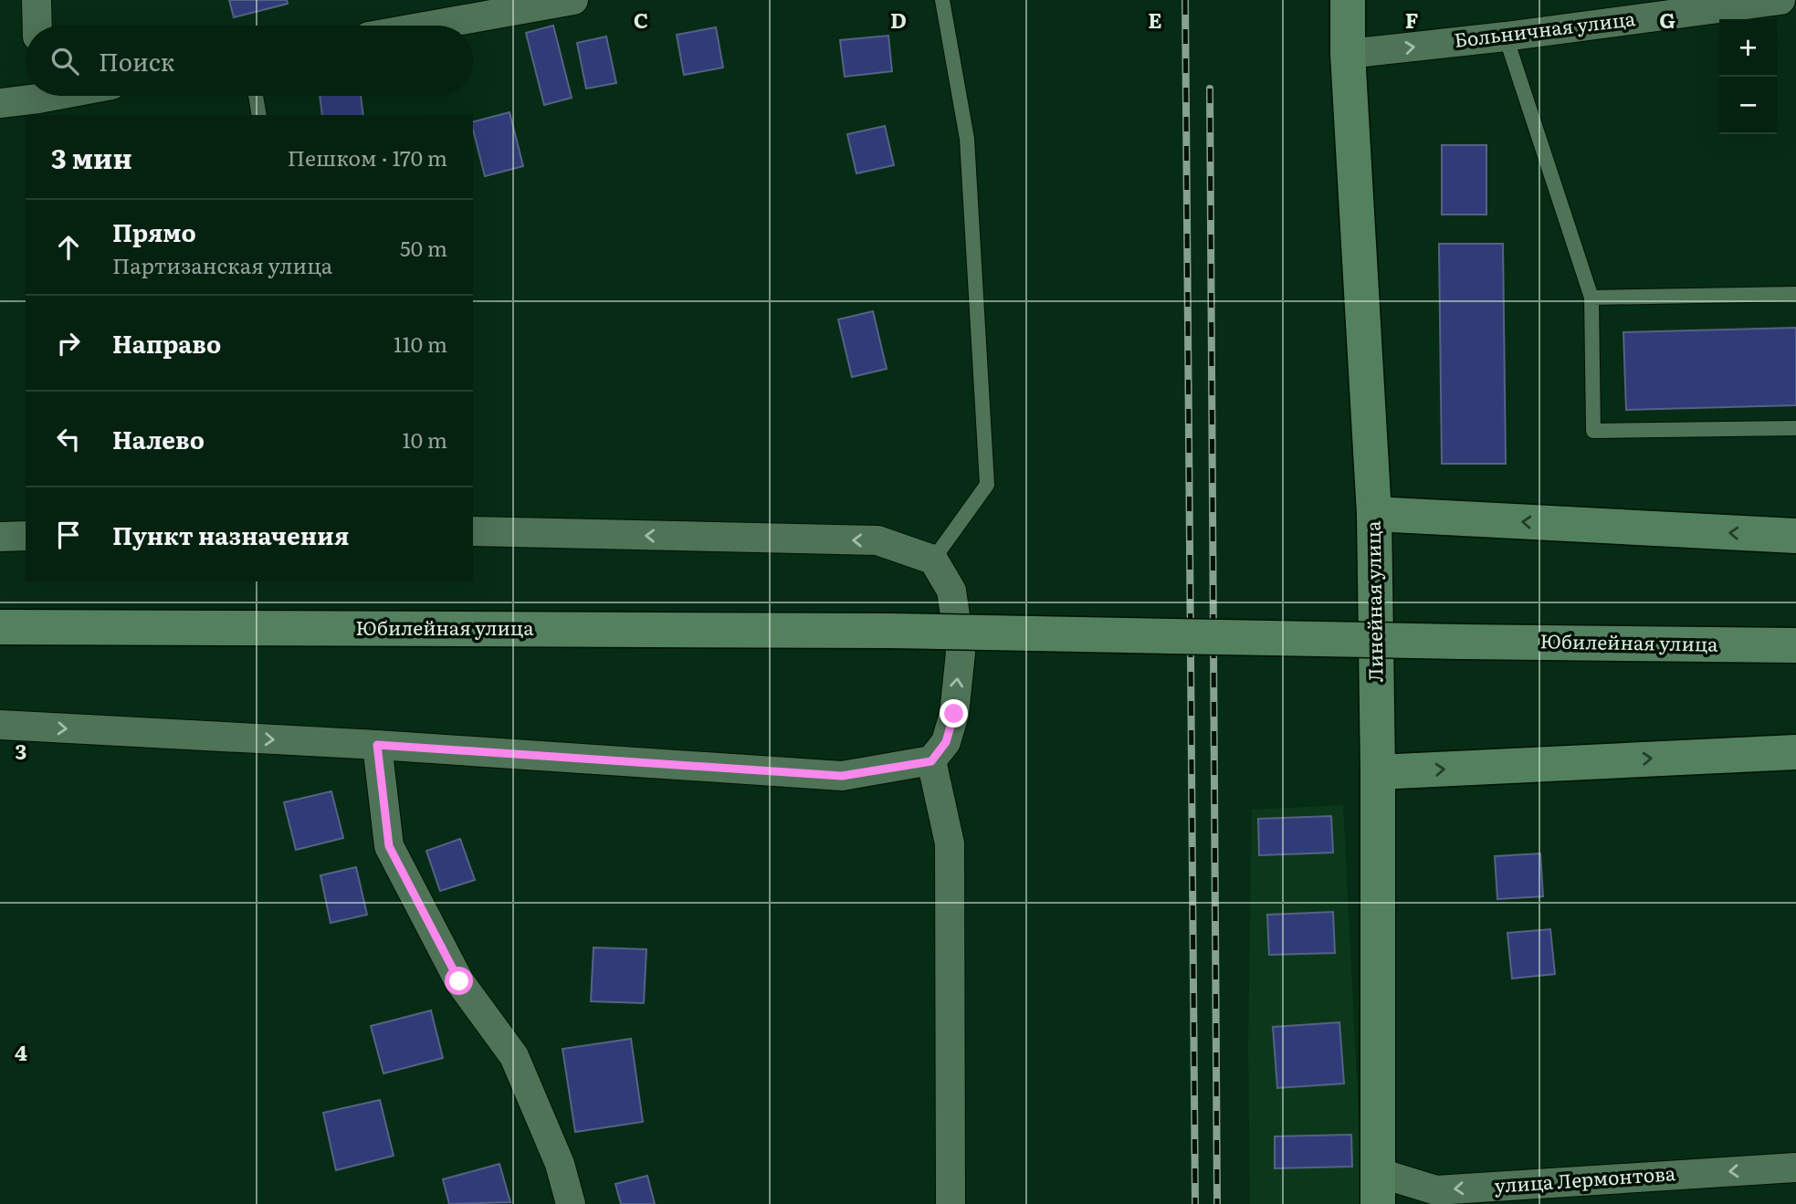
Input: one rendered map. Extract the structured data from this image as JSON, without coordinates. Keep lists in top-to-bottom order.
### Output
{
  "streets": {
    "main road": ["Линейная улица", "Юбилейная улица"],
    "street": ["Больничная улица", "улица Лермонтова"]
  },
  "crossings": [
    ["Больничная улица", "Линейная улица"],
    ["Линейная улица", "улица Лермонтова"]
  ],
  "one_way": ["Больничная улица", "улица Лермонтова"],
  "page": {
    "map_buttons": ["+", "−"],
    "search": "Поиск",
    "heading": ["3 мин", "Пешком · 170 m"],
    "list": [
      ["Прямо", "Партизанская улица", "50 m"],
      ["Направо", "110 m"],
      ["Налево", "10 m"],
      "Пункт назначения"
    ]
  },
  "grid": {
    "columns": [
      "C",
      "D",
      "E",
      "F",
      "G"
    ],
    "rows": ["3", "4"]
  }
}
